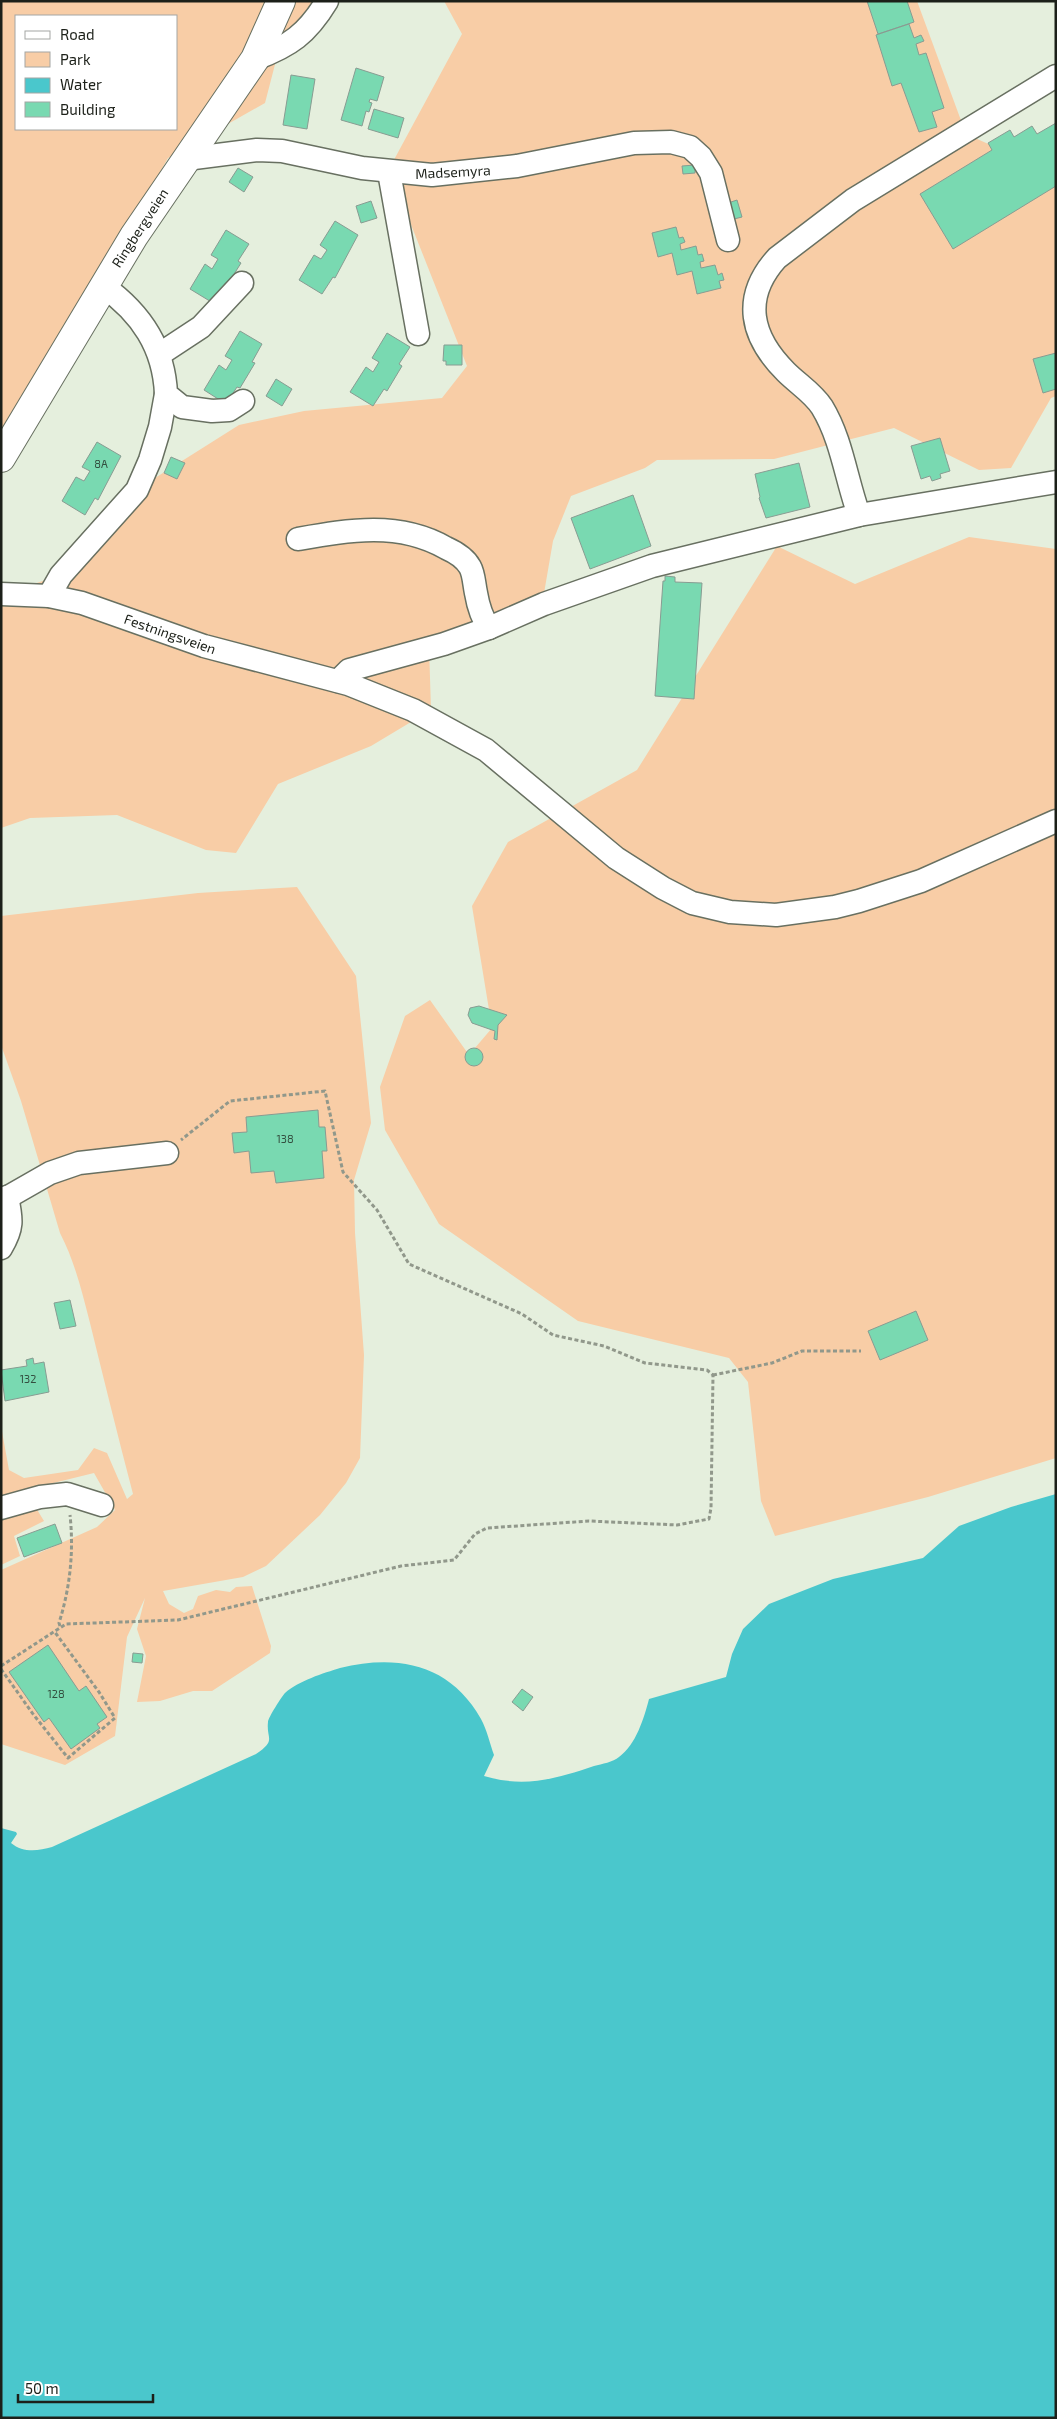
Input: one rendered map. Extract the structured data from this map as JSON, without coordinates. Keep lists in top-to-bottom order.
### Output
{
  "streets": {
    "main road": ["Ringbergveien"],
    "street": ["Madsemyra", "Festningsveien"]
  },
  "crossings": [
    ["Madsemyra", "Ringbergveien"]
  ],
  "house_numbers": [
    "8A",
    "138",
    "132",
    "128"
  ],
  "legend": [
    "Road",
    "Park",
    "Water",
    "Building"
  ],
  "scale_bar": "50 m"
}
